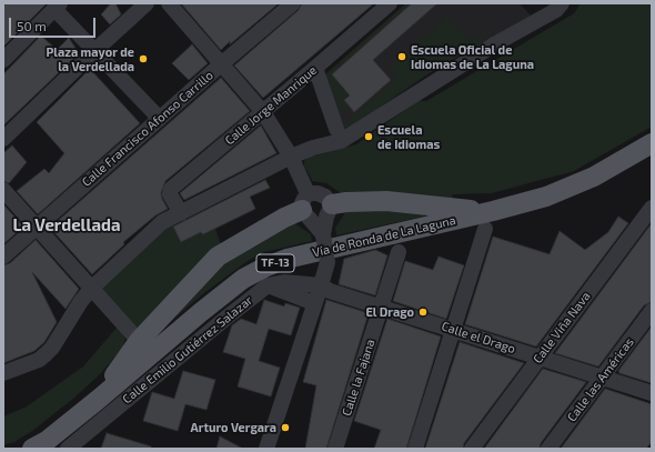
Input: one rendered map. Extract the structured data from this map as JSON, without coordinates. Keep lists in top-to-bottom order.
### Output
{
  "streets": {
    "main road": ["Vía de Ronda de La Laguna", "TF-13"],
    "street": [
      "Calle Jorge Manrique",
      "Calle Francisco Afonso Carrillo",
      "Calle Viña Nava",
      "Calle el Drago",
      "Calle Emilio Gutiérrez Salazar",
      "Calle la Fajana",
      "Calle las Américas"
    ]
  },
  "crossings": [
    ["Calle Viña Nava", "Calle el Drago"],
    ["Calle el Drago", "Calle Emilio Gutiérrez Salazar"],
    ["Calle el Drago", "Calle la Fajana"],
    ["Calle el Drago", "Calle las Américas"]
  ],
  "districts": ["La Verdellada"],
  "places": [
    "Escuela Oficial de Idiomas de La Laguna",
    "Plaza mayor de la Verdellada",
    "Escuela de Idiomas",
    "El Drago",
    "Arturo Vergara"
  ],
  "scale_bar": "50 m"
}
